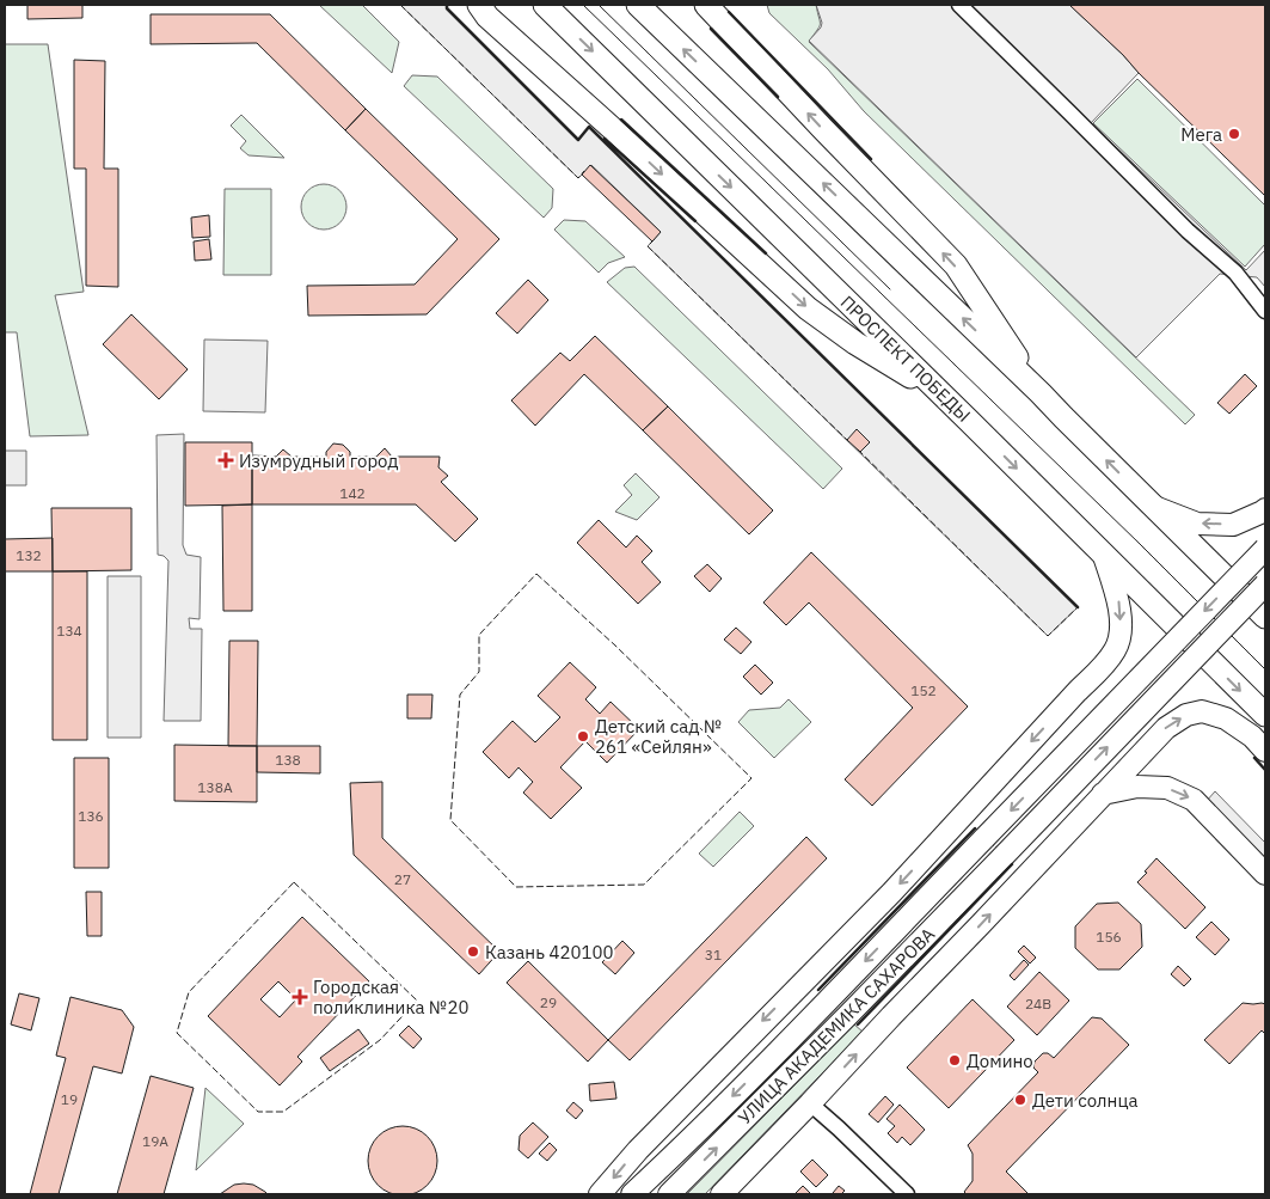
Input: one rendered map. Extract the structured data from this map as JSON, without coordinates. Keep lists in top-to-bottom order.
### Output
{
  "streets": {
    "main road": ["ПРОСПЕКТ ПОБЕДЫ", "УЛИЦА АКАДЕМИКА САХАРОВА"]
  },
  "places": {
    "other": [
      "Мега",
      "Детский сад № 261 «Сейлян»",
      "Казань 420100",
      "Домино",
      "Дети солнца"
    ],
    "health": ["Изумрудный город", "Городская поликлиника №20"]
  },
  "house_numbers": [
    "142",
    "132",
    "134",
    "152",
    "138",
    "138А",
    "136",
    "27",
    "156",
    "31",
    "29",
    "24В",
    "19",
    "19А"
  ]
}
